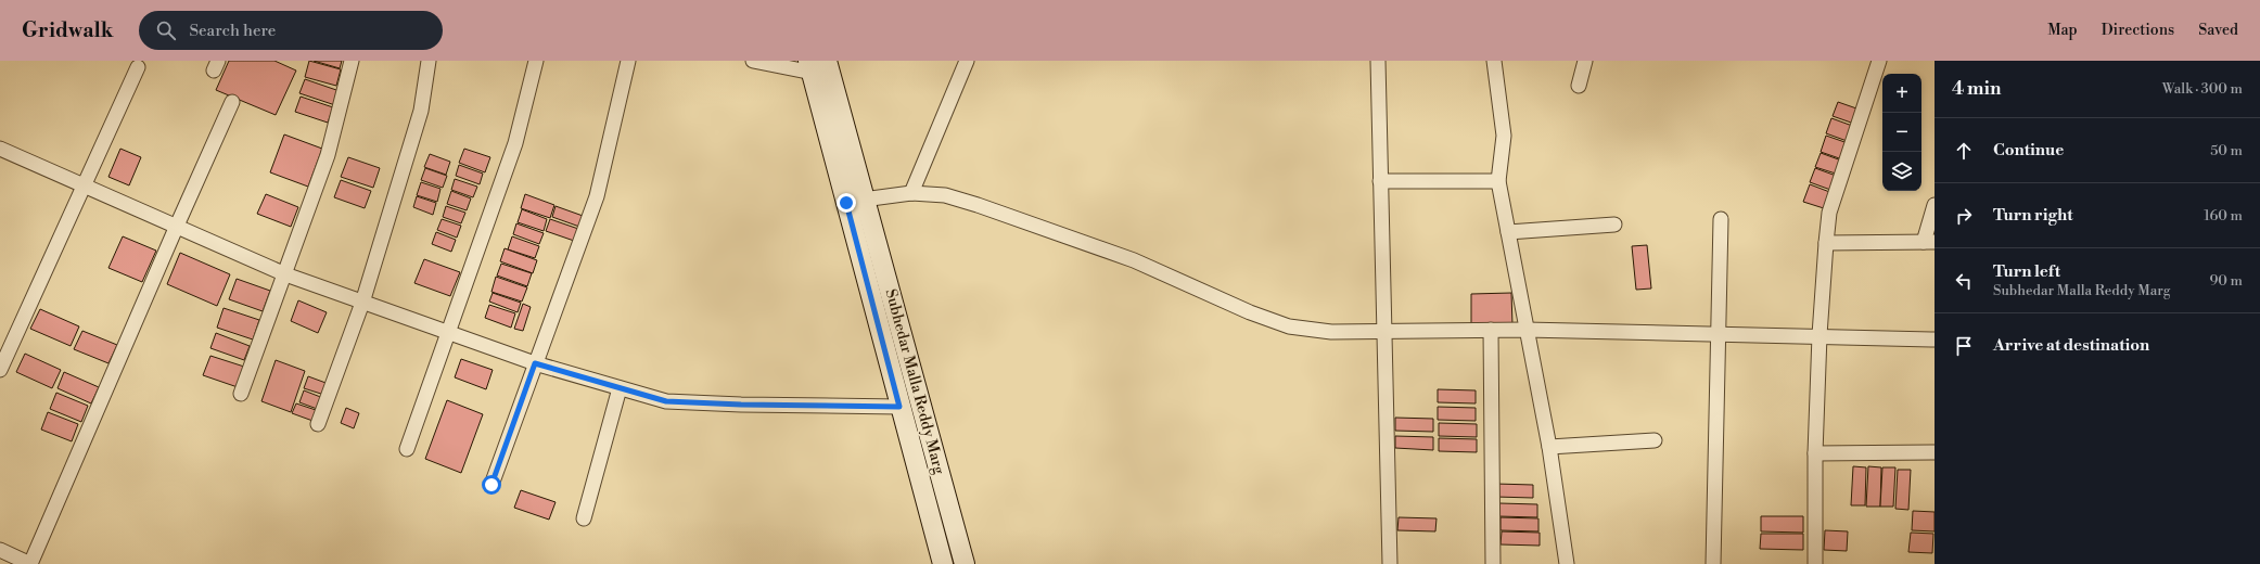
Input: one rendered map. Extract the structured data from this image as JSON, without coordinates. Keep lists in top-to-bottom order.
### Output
{
  "streets": {
    "main road": ["Subhedar Malla Reddy Marg"]
  },
  "page": {
    "header": "Gridwalk",
    "search": "Search here",
    "nav": ["Map", "Directions", "Saved"],
    "heading": ["4 min", "Walk · 300 m"],
    "map_buttons": ["+", "−"],
    "list": [
      ["Continue", "50 m"],
      ["Turn right", "160 m"],
      ["Turn left", "Subhedar Malla Reddy Marg", "90 m"],
      "Arrive at destination"
    ]
  }
}
